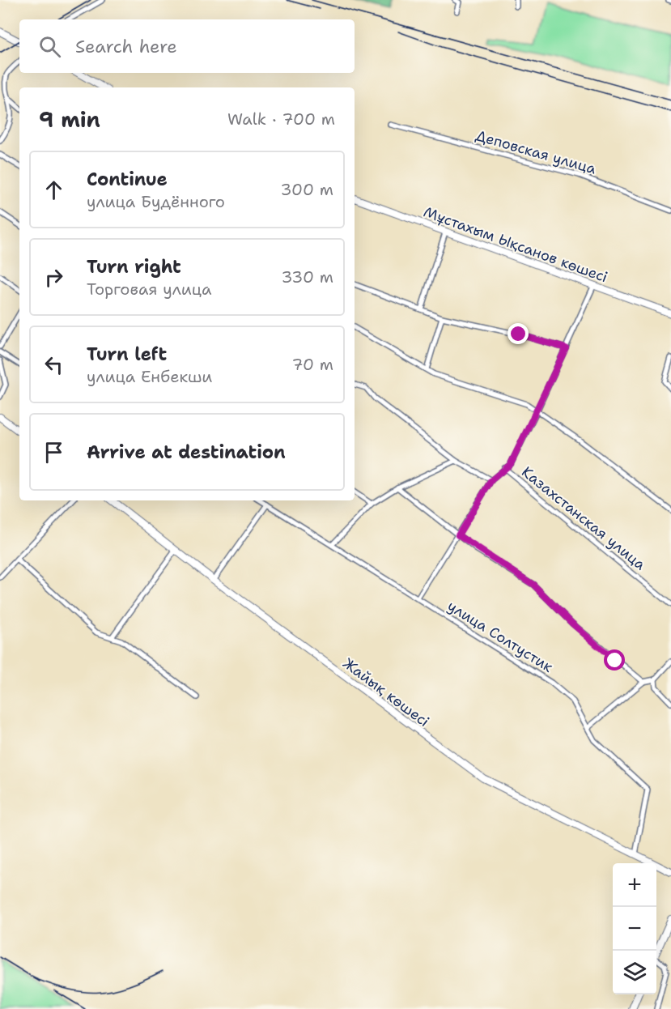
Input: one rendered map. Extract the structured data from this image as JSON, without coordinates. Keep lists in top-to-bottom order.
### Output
{
  "streets": {
    "street": [
      "Деповская улица",
      "Мұстахым Ықсанов көшесі",
      "Казахстанская улица",
      "улица Солтустик",
      "Жайық көшесі"
    ]
  },
  "crossings": [
    ["улица Солтустик", "Жайық көшесі"]
  ],
  "page": {
    "search": "Search here",
    "heading": ["9 min", "Walk · 700 m"],
    "list": [
      ["Continue", "улица Будённого", "300 m"],
      ["Turn right", "Торговая улица", "330 m"],
      ["Turn left", "улица Енбекши", "70 m"],
      "Arrive at destination"
    ],
    "map_buttons": ["+", "−"]
  }
}
